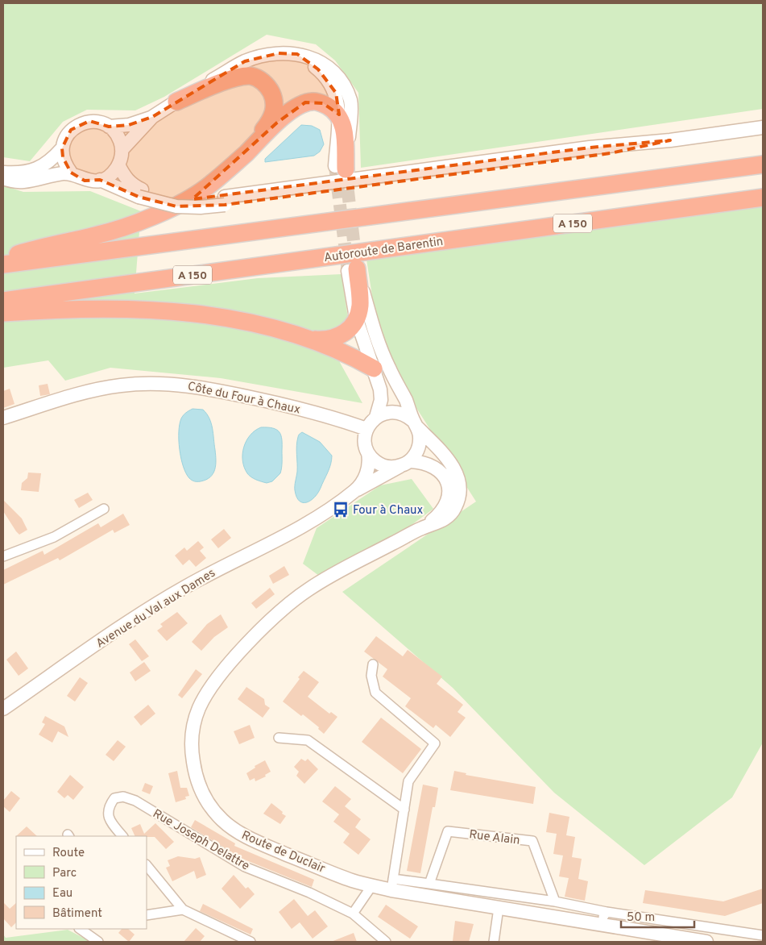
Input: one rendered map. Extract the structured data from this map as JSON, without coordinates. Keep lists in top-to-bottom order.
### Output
{
  "streets": {
    "highway": ["A 150", "Autoroute de Barentin"],
    "main road": ["Côte du Four à Chaux", "Avenue du Val aux Dames", "Route de Duclair"],
    "street": ["Rue Alain", "Rue Joseph Delattre"]
  },
  "crossings": [
    ["Côte du Four à Chaux", "Avenue du Val aux Dames"],
    ["Côte du Four à Chaux", "Route de Duclair"],
    ["Avenue du Val aux Dames", "Route de Duclair"]
  ],
  "places": {
    "bus stop": ["Four à Chaux"]
  },
  "legend": [
    "Route",
    "Parc",
    "Eau",
    "Bâtiment"
  ],
  "scale_bar": "50 m"
}
